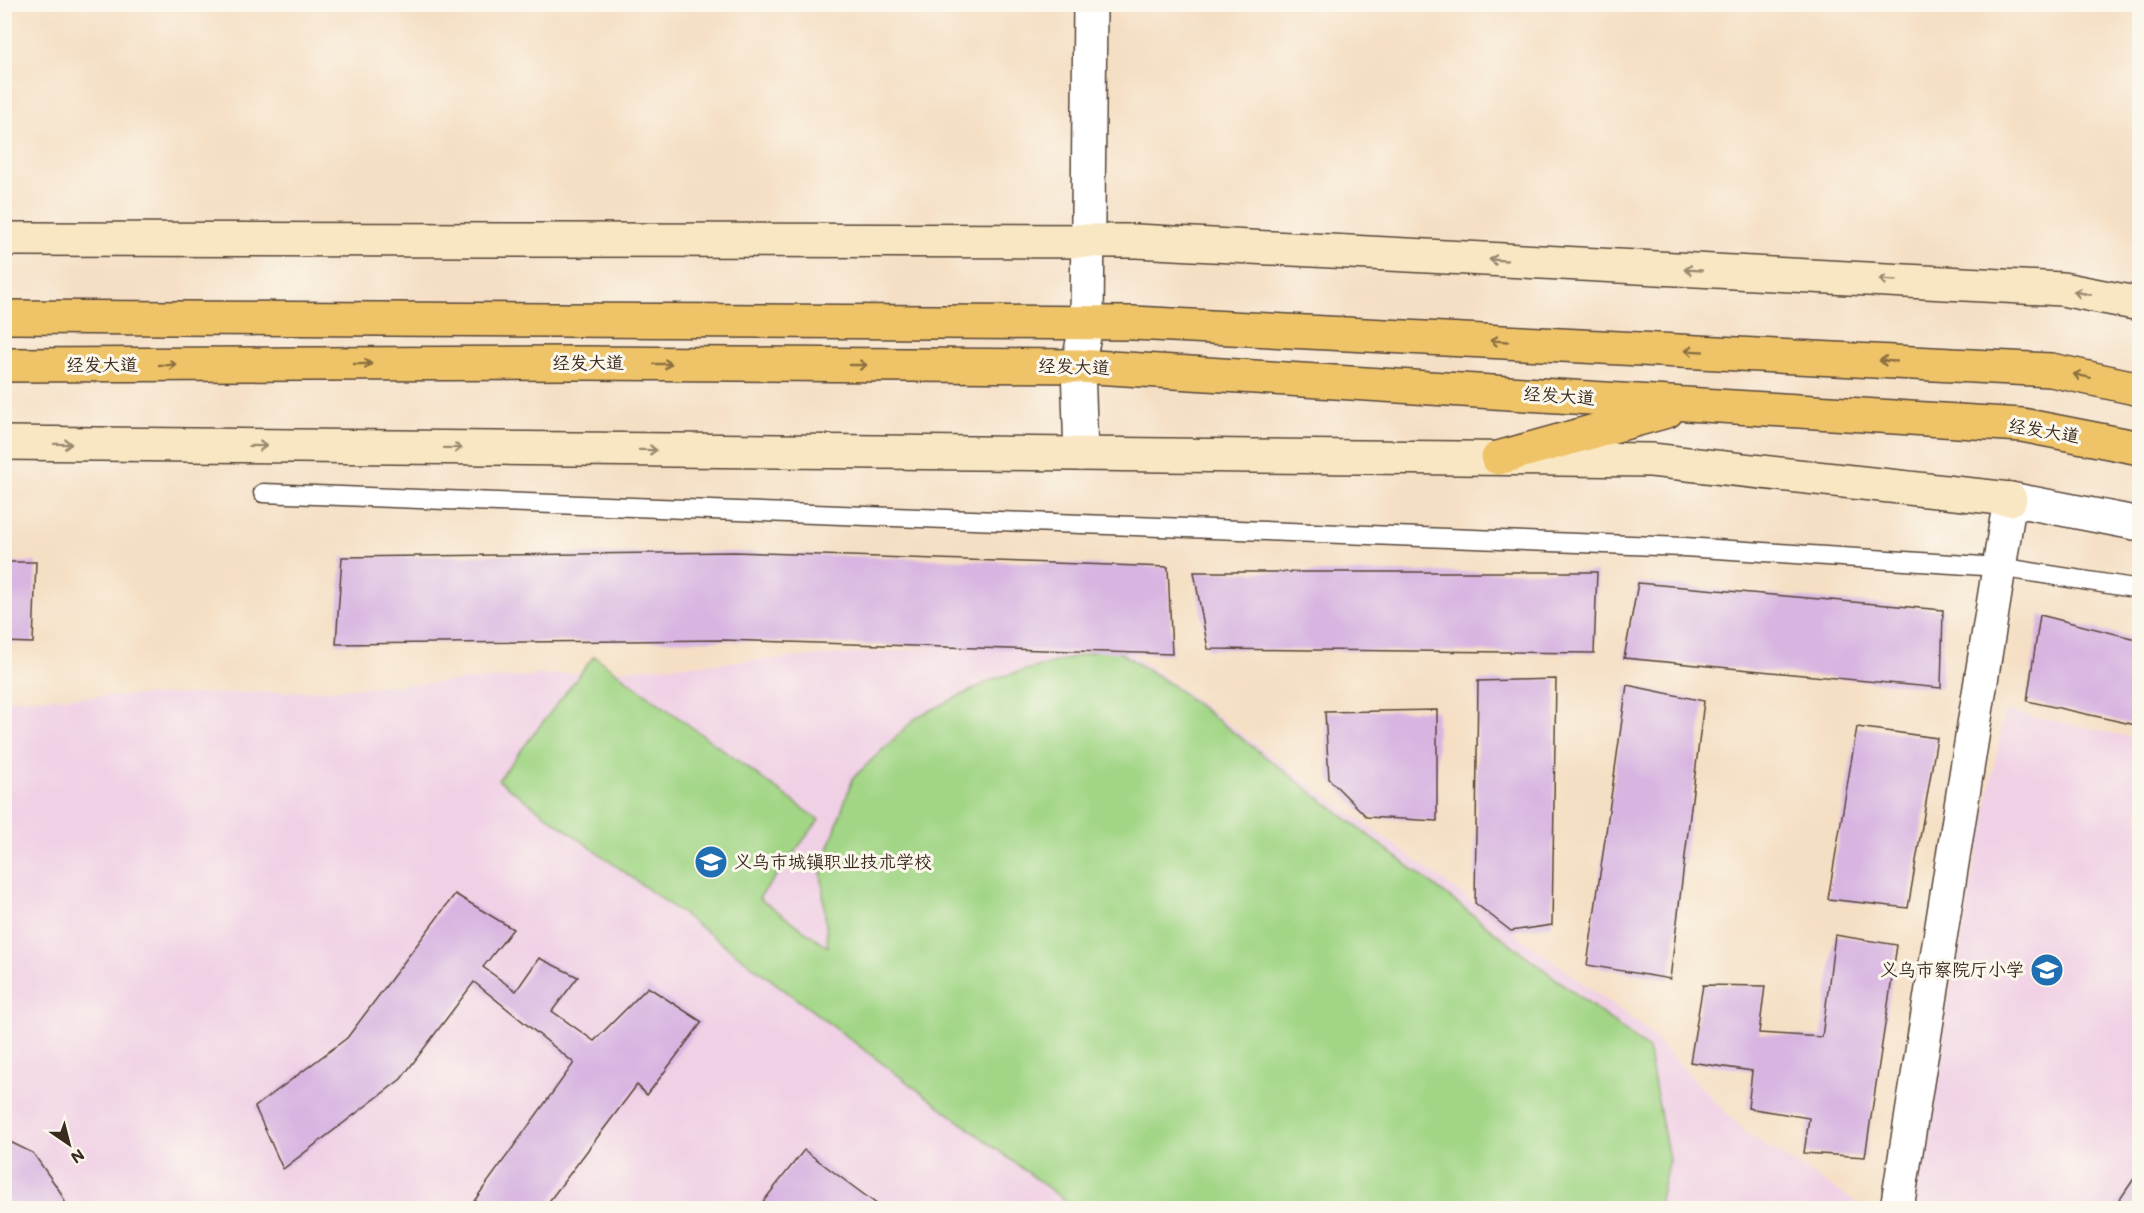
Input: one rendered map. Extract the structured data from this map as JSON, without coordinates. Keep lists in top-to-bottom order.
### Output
{
  "streets": {
    "main road": ["经发大道"]
  },
  "places": {
    "school or university": ["义乌市城镇职业技术学校", "义乌市察院厅小学"]
  },
  "north": "bottom right"
}
